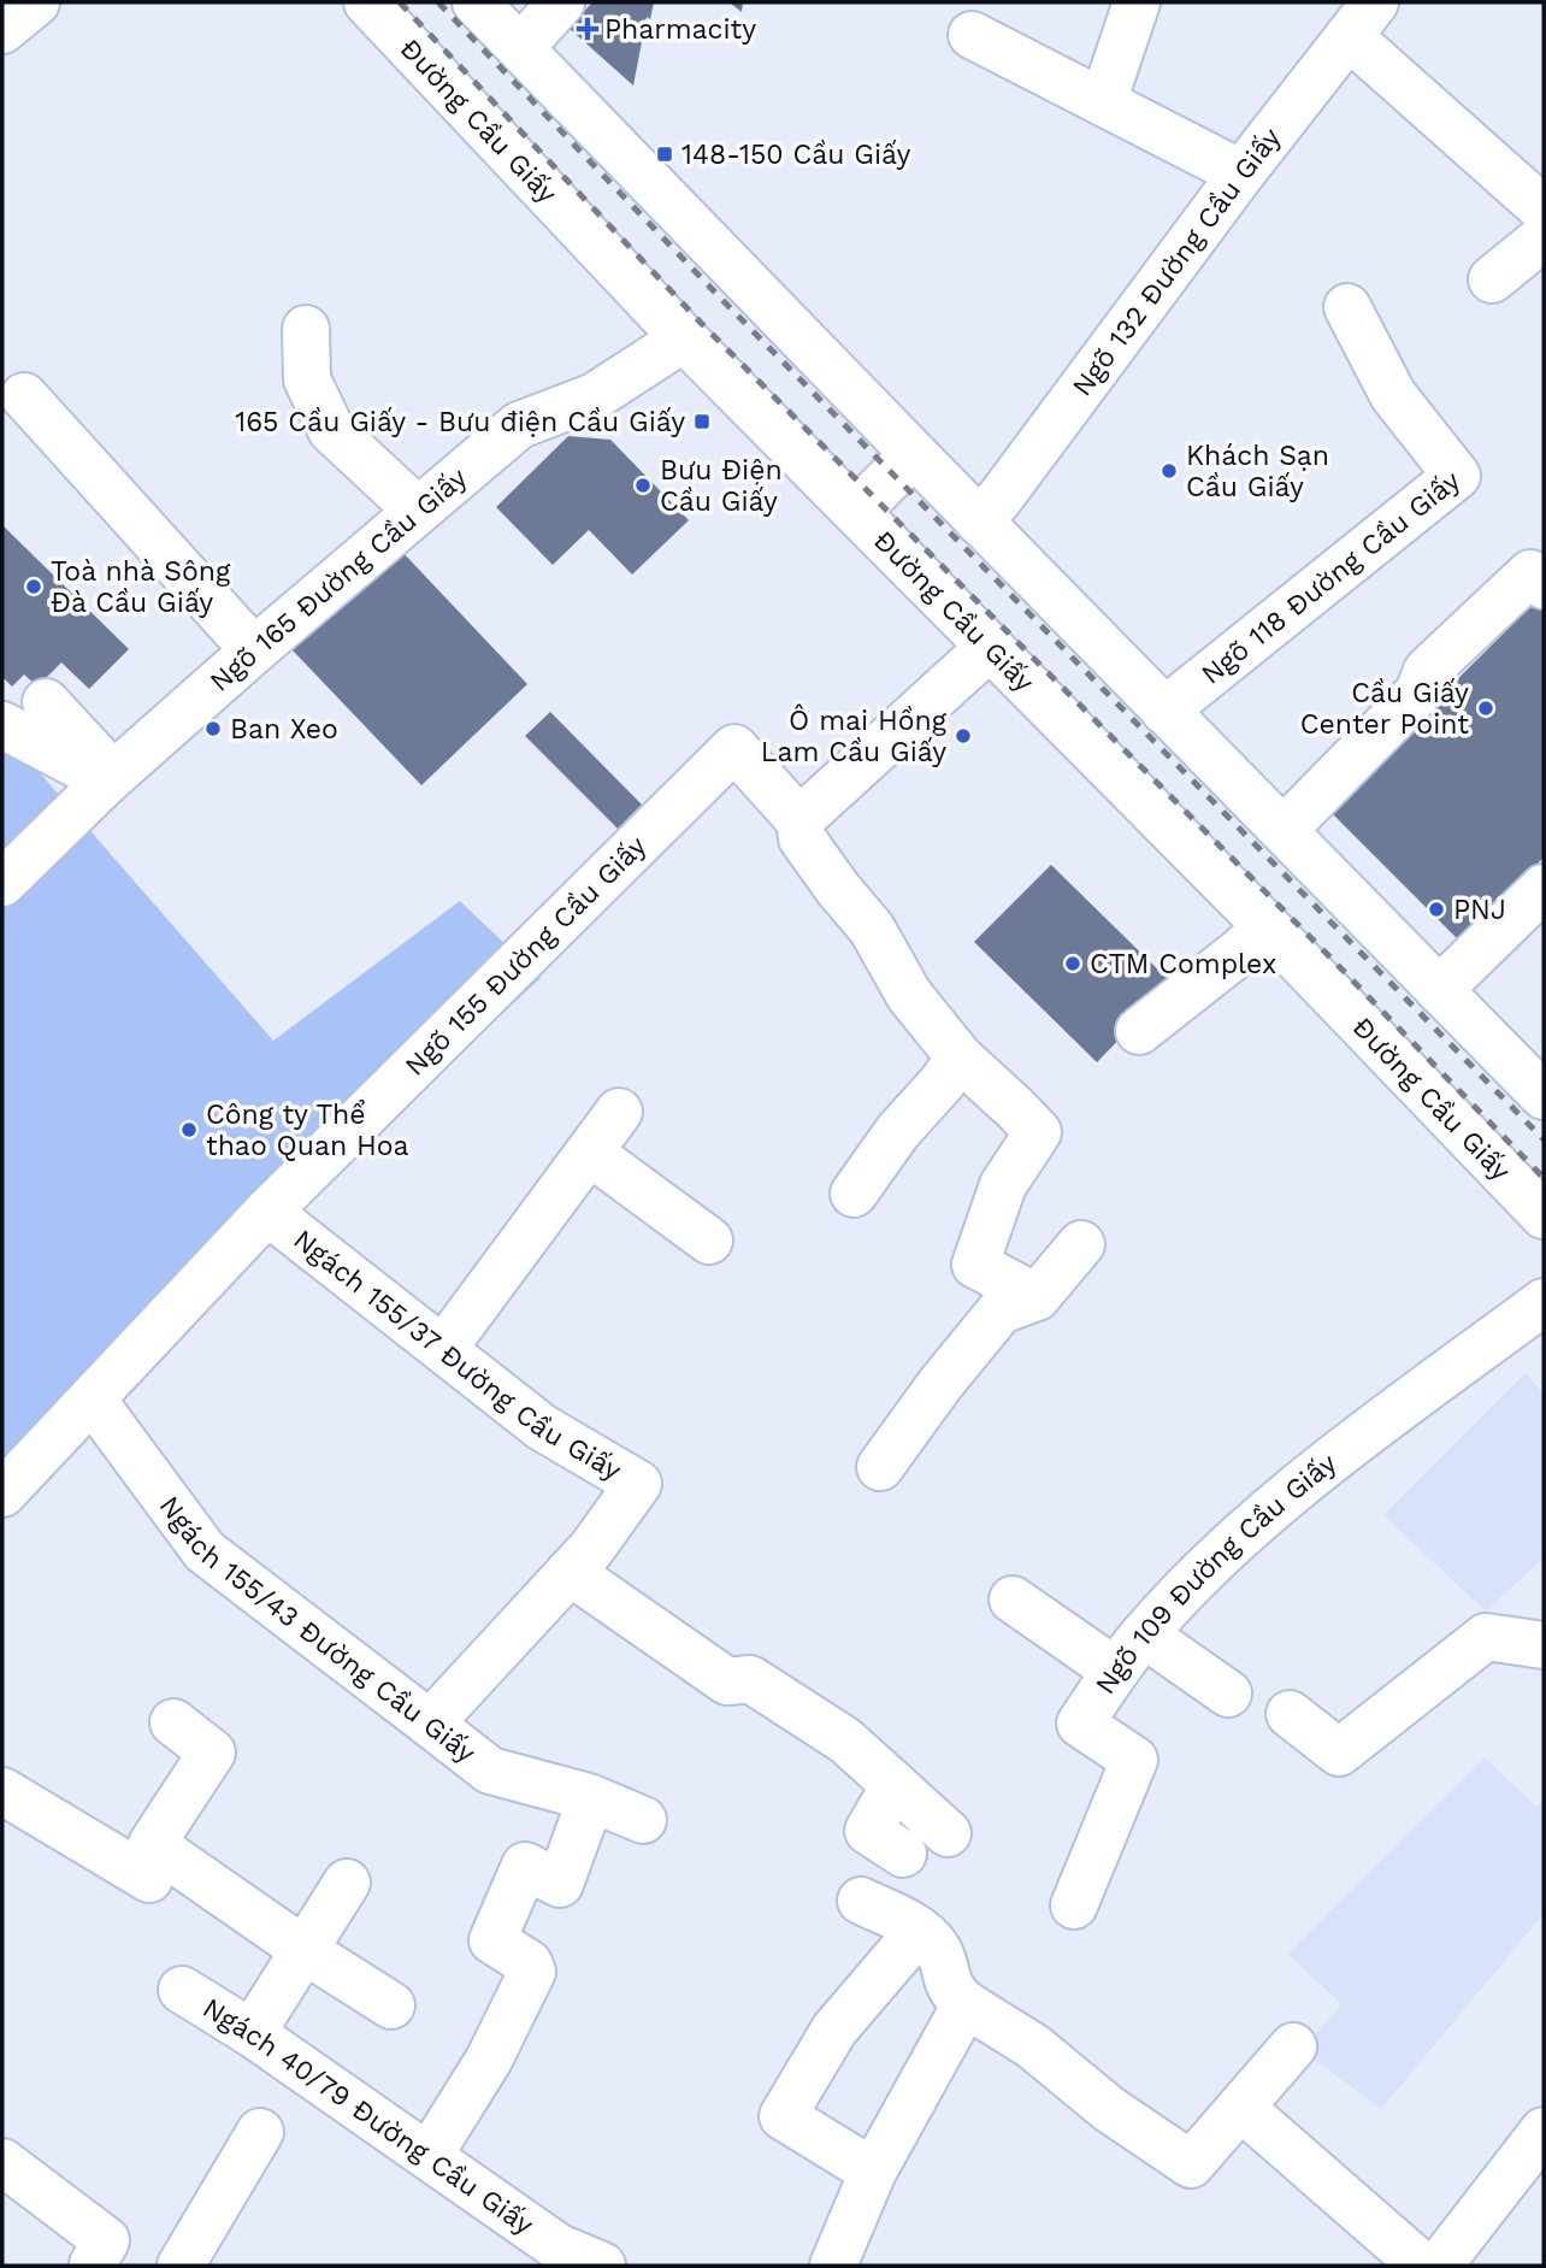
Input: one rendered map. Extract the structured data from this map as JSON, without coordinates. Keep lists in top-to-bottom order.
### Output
{
  "streets": {
    "main road": [
      "Đường Cầu Giấy",
      "Ngõ 132 Đường Cầu Giấy",
      "Ngõ 118 Đường Cầu Giấy",
      "Ngõ 165 Đường Cầu Giấy",
      "Ngõ 155 Đường Cầu Giấy",
      "Ngách 155/37 Đường Cầu Giấy",
      "Ngõ 109 Đường Cầu Giấy",
      "Ngách 155/43 Đường Cầu Giấy",
      "Ngách 40/79 Đường Cầu Giấy"
    ]
  },
  "crossings": [
    ["Đường Cầu Giấy", "Ngõ 165 Đường Cầu Giấy"],
    ["Ngõ 155 Đường Cầu Giấy", "Ngách 155/37 Đường Cầu Giấy"],
    ["Ngõ 155 Đường Cầu Giấy", "Ngách 155/43 Đường Cầu Giấy"],
    ["Ngách 155/37 Đường Cầu Giấy", "Ngách 155/43 Đường Cầu Giấy"]
  ],
  "places": {
    "health": ["Pharmacity"],
    "transit": ["148-150 Cầu Giấy", "165 Cầu Giấy - Bưu điện Cầu Giấy"],
    "other": [
      "Khách Sạn Cầu Giấy",
      "Bưu Điện Cầu Giấy",
      "Toà nhà Sông Đà Cầu Giấy",
      "Cầu Giấy Center Point",
      "Ban Xeo",
      "Ô mai Hồng Lam Cầu Giấy",
      "PNJ",
      "CTM Complex",
      "Công ty Thể thao Quan Hoa"
    ]
  }
}
